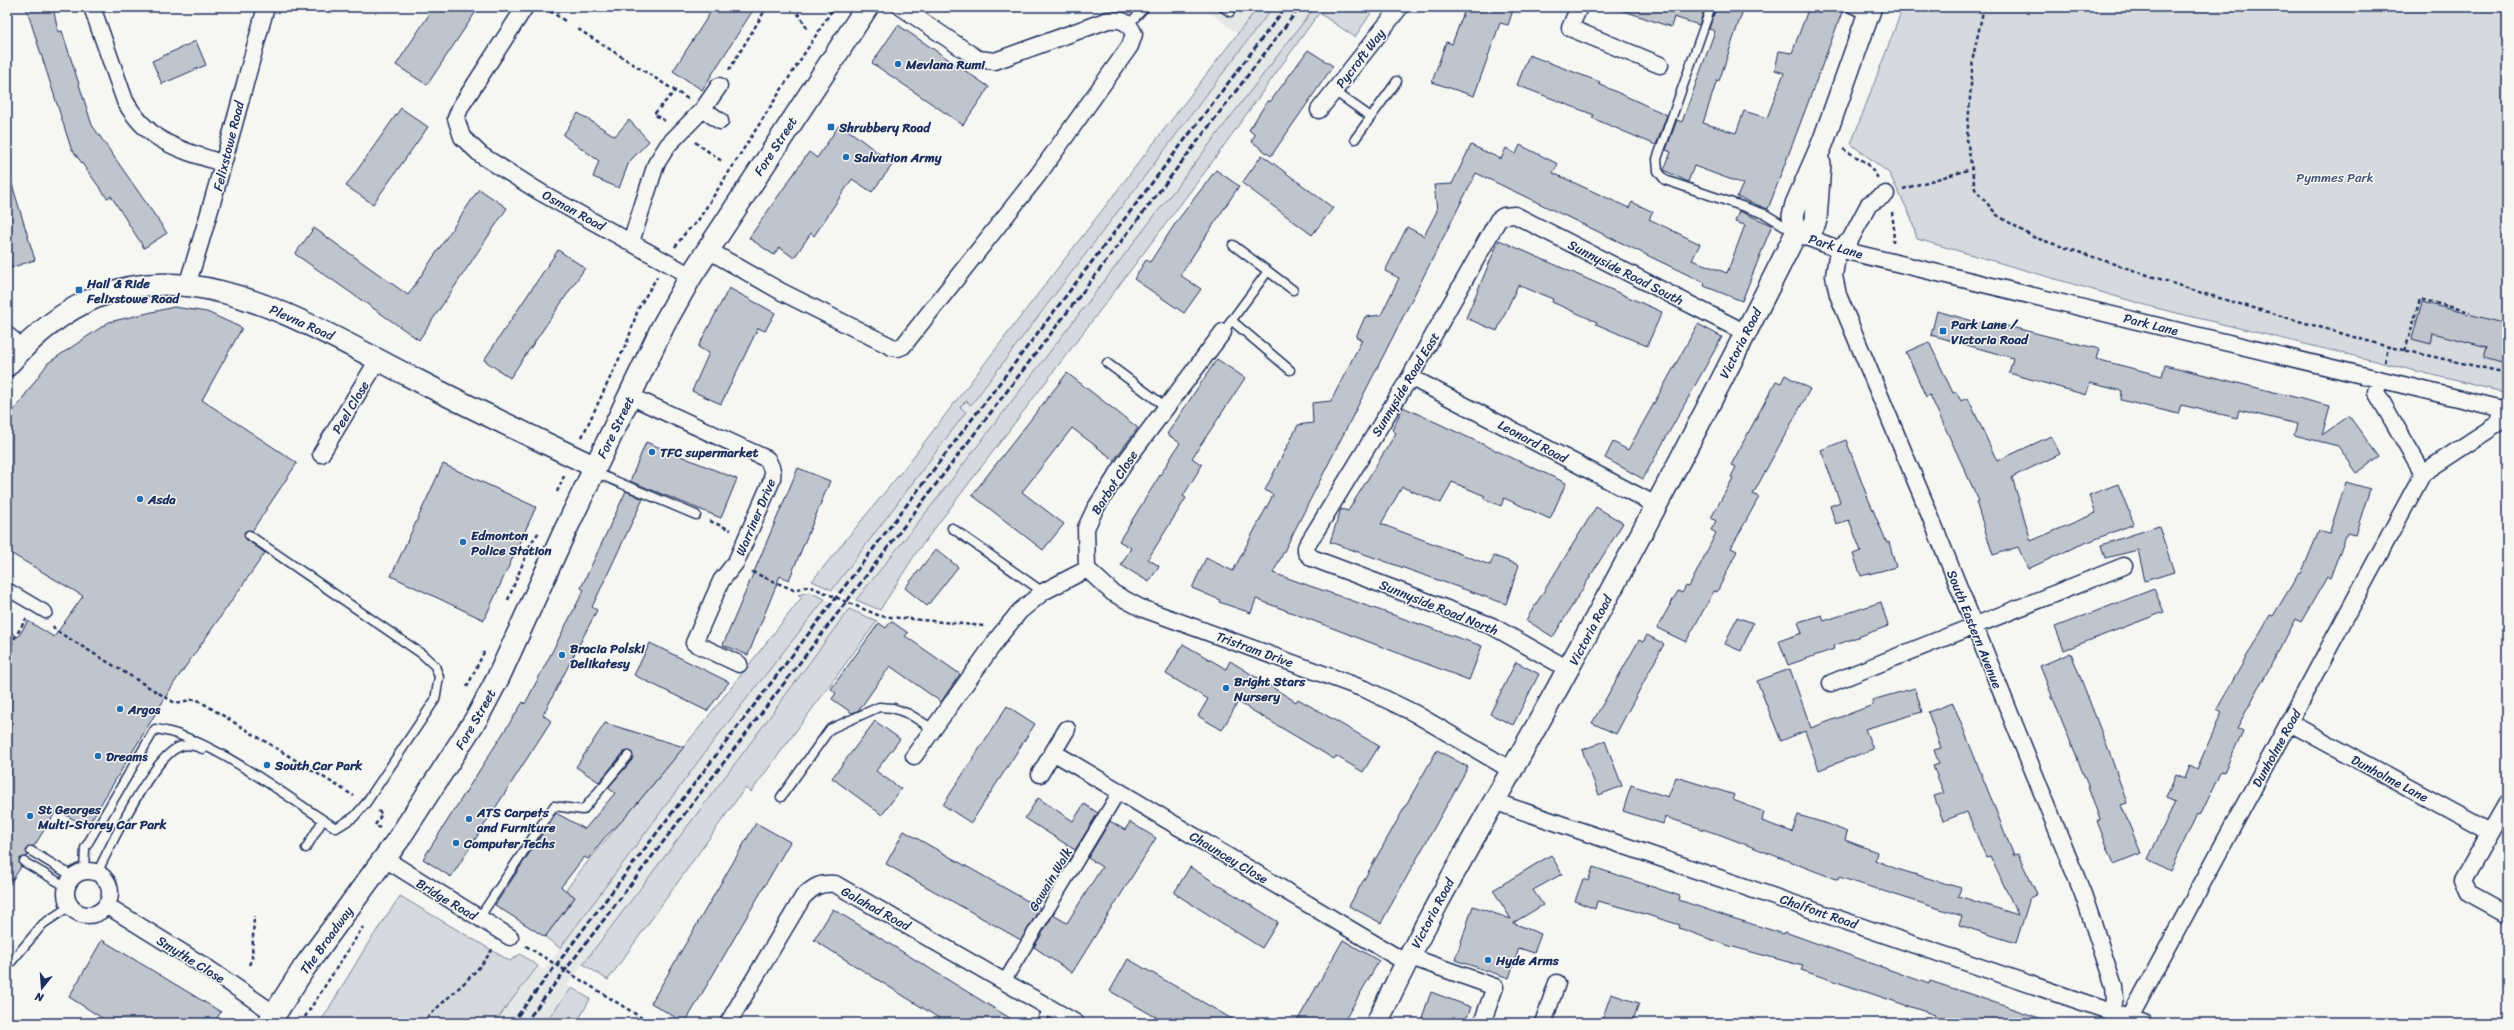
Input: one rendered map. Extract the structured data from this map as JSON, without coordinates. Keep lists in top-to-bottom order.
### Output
{
  "streets": {
    "main road": ["Fore Street", "The Broadway"],
    "street": [
      "Pycroft Way",
      "Felixstowe Road",
      "Osman Road",
      "Park Lane",
      "Sunnyside Road South",
      "Plevna Road",
      "Victoria Road",
      "Sunnyside Road East",
      "Peel Close",
      "Leonard Road",
      "Barbot Close",
      "Warriner Drive",
      "Sunnyside Road North",
      "South Eastern Avenue",
      "Tristram Drive",
      "Dunholme Road",
      "Dunholme Lane",
      "Chauncey Close",
      "Gawain Walk",
      "Bridge Road",
      "Galahad Road",
      "Chalfont Road",
      "Smythe Close"
    ]
  },
  "crossings": [
    ["Felixstowe Road", "Plevna Road"],
    ["Fore Street", "Osman Road"],
    ["Fore Street", "Plevna Road"],
    ["Fore Street", "Warriner Drive"],
    ["Fore Street", "Bridge Road"],
    ["Fore Street", "The Broadway"],
    ["Park Lane", "Victoria Road"],
    ["Park Lane", "South Eastern Avenue"],
    ["Park Lane", "Dunholme Road"],
    ["Sunnyside Road South", "Victoria Road"],
    ["Sunnyside Road South", "Sunnyside Road East"],
    ["Plevna Road", "Peel Close"],
    ["Victoria Road", "Leonard Road"],
    ["Victoria Road", "Sunnyside Road North"],
    ["Victoria Road", "Tristram Drive"],
    ["Victoria Road", "Chauncey Close"],
    ["Victoria Road", "Chalfont Road"],
    ["Sunnyside Road East", "Leonard Road"],
    ["Sunnyside Road East", "Sunnyside Road North"],
    ["Barbot Close", "Tristram Drive"],
    ["South Eastern Avenue", "Chalfont Road"],
    ["Dunholme Road", "Dunholme Lane"],
    ["Dunholme Road", "Chalfont Road"],
    ["Chauncey Close", "Gawain Walk"],
    ["Gawain Walk", "Galahad Road"],
    ["Bridge Road", "The Broadway"],
    ["The Broadway", "Smythe Close"]
  ],
  "parks": ["Pymmes Park"],
  "places": {
    "other": [
      "Mevlana Rumi",
      "Salvation Army",
      "TFC supermarket",
      "Asda",
      "Edmonton Police Station",
      "Bracia Polski Delikatesy",
      "Bright Stars Nursery",
      "Argos",
      "Dreams",
      "South Car Park",
      "St Georges Multi-Storey Car Park",
      "ATS Carpets and Furniture",
      "Computer Techs",
      "Hyde Arms"
    ],
    "transit": ["Shrubbery Road", "Hail & Ride Felixstowe Road", "Park Lane / Victoria Road"]
  },
  "north": "bottom"
}
